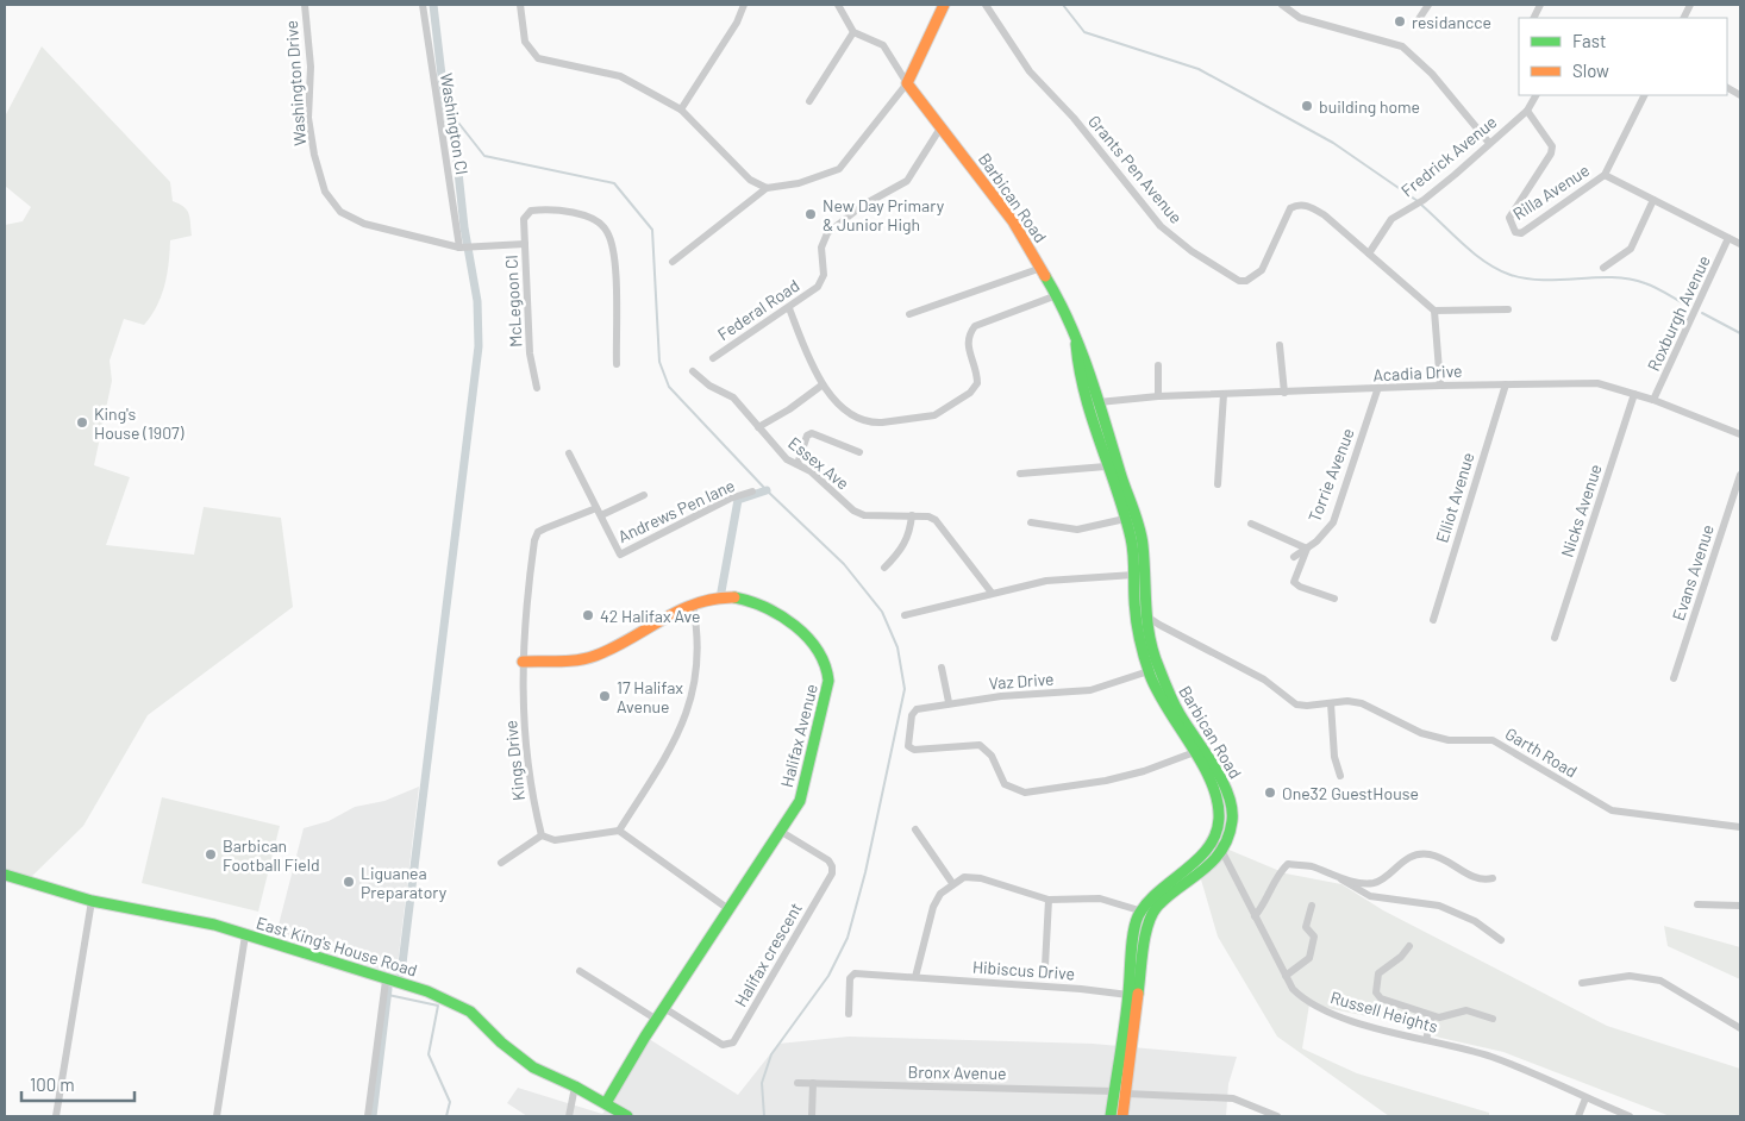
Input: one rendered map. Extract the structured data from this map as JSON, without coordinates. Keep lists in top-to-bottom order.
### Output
{
  "streets": {
    "main road": ["Barbican Road", "Halifax Avenue", "East King's House Road"],
    "street": [
      "Washington Drive",
      "Washington Cl",
      "Fredrick Avenue",
      "Grants Pen Avenue",
      "Rilla Avenue",
      "McLegoon Cl",
      "Federal Road",
      "Roxburgh Avenue",
      "Acadia Drive",
      "Essex Ave",
      "Torrie Avenue",
      "Elliot Avenue",
      "Andrews Pen lane",
      "Nicks Avenue",
      "Evans Avenue",
      "Vaz Drive",
      "Garth Road",
      "Kings Drive",
      "Halifax crescent",
      "Hibiscus Drive",
      "Russell Heights",
      "Bronx Avenue"
    ]
  },
  "crossings": [
    ["Washington Drive", "Washington Cl"],
    ["Washington Drive", "McLegoon Cl"],
    ["Fredrick Avenue", "Grants Pen Avenue"],
    ["Fredrick Avenue", "Rilla Avenue"],
    ["Barbican Road", "Federal Road"],
    ["Barbican Road", "Acadia Drive"],
    ["Barbican Road", "Vaz Drive"],
    ["Barbican Road", "Garth Road"],
    ["Barbican Road", "Hibiscus Drive"],
    ["Barbican Road", "Russell Heights"],
    ["Barbican Road", "Bronx Avenue"],
    ["Roxburgh Avenue", "Acadia Drive"],
    ["Acadia Drive", "Torrie Avenue"],
    ["Acadia Drive", "Elliot Avenue"],
    ["Acadia Drive", "Nicks Avenue"],
    ["Andrews Pen lane", "Kings Drive"],
    ["Halifax Avenue", "Kings Drive"],
    ["Halifax Avenue", "East King's House Road"],
    ["Halifax Avenue", "Halifax crescent"]
  ],
  "places": [
    "residancce",
    "building home",
    "New Day Primary & Junior High",
    "King's House (1907)",
    "42 Halifax Ave",
    "17 Halifax Avenue",
    "One32 GuestHouse",
    "Barbican Football Field",
    "Liguanea Preparatory"
  ],
  "legend": ["Fast", "Slow"],
  "scale_bar": "100 m"
}
